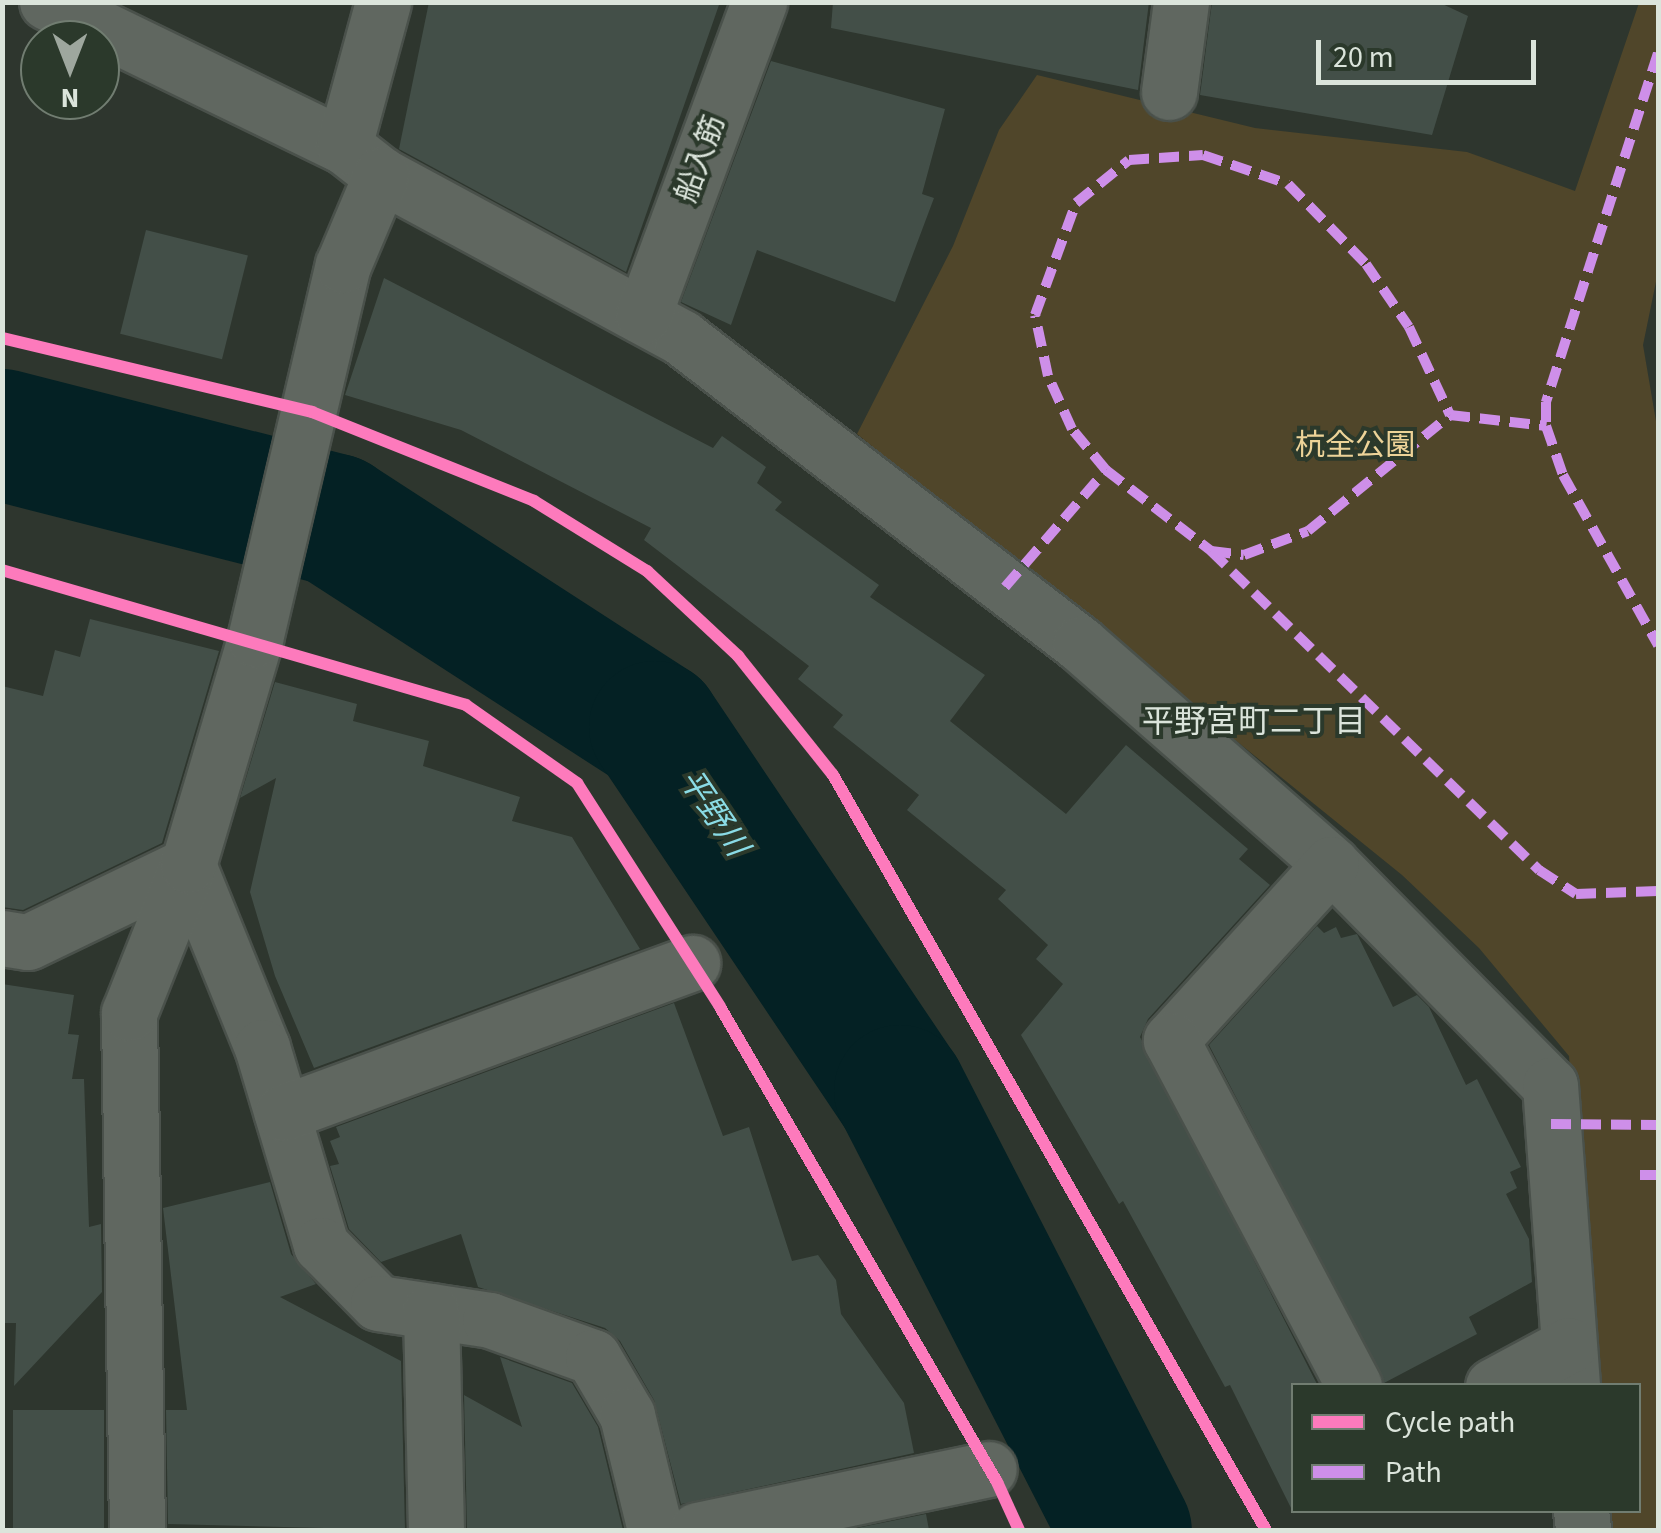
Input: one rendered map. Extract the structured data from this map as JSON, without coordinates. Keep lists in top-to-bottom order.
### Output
{
  "streets": {
    "street": ["船入筋"]
  },
  "districts": ["平野宮町二丁目"],
  "water": ["平野川"],
  "parks": ["杭全公園"],
  "legend": ["Cycle path", "Path"],
  "scale_bar": "20 m",
  "north": "bottom"
}
